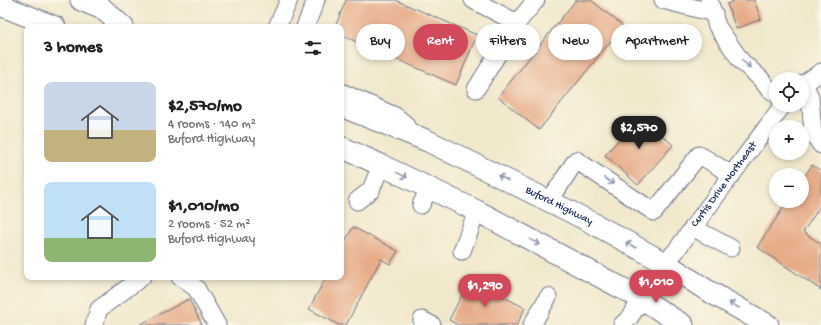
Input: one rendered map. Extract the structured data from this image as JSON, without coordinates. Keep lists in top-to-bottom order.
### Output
{
  "streets": {
    "main road": ["Buford Highway"],
    "street": ["Curtis Drive Northeast"]
  },
  "crossings": [
    ["Curtis Drive Northeast", "Buford Highway"]
  ],
  "page": {
    "chip": [
      "Buy",
      "Rent",
      "Filters",
      "New",
      "Apartment"
    ],
    "heading": "3 homes",
    "map_buttons": ["+", "−"],
    "list": [
      {
        "name": "$2,570/mo",
        "note": "4 rooms · 140 m² · Buford Highway"
      },
      {
        "name": "$1,010/mo",
        "note": "2 rooms · 52 m² · Buford Highway"
      }
    ],
    "price": ["$2,570", "$1,010", "$1,290"]
  }
}
